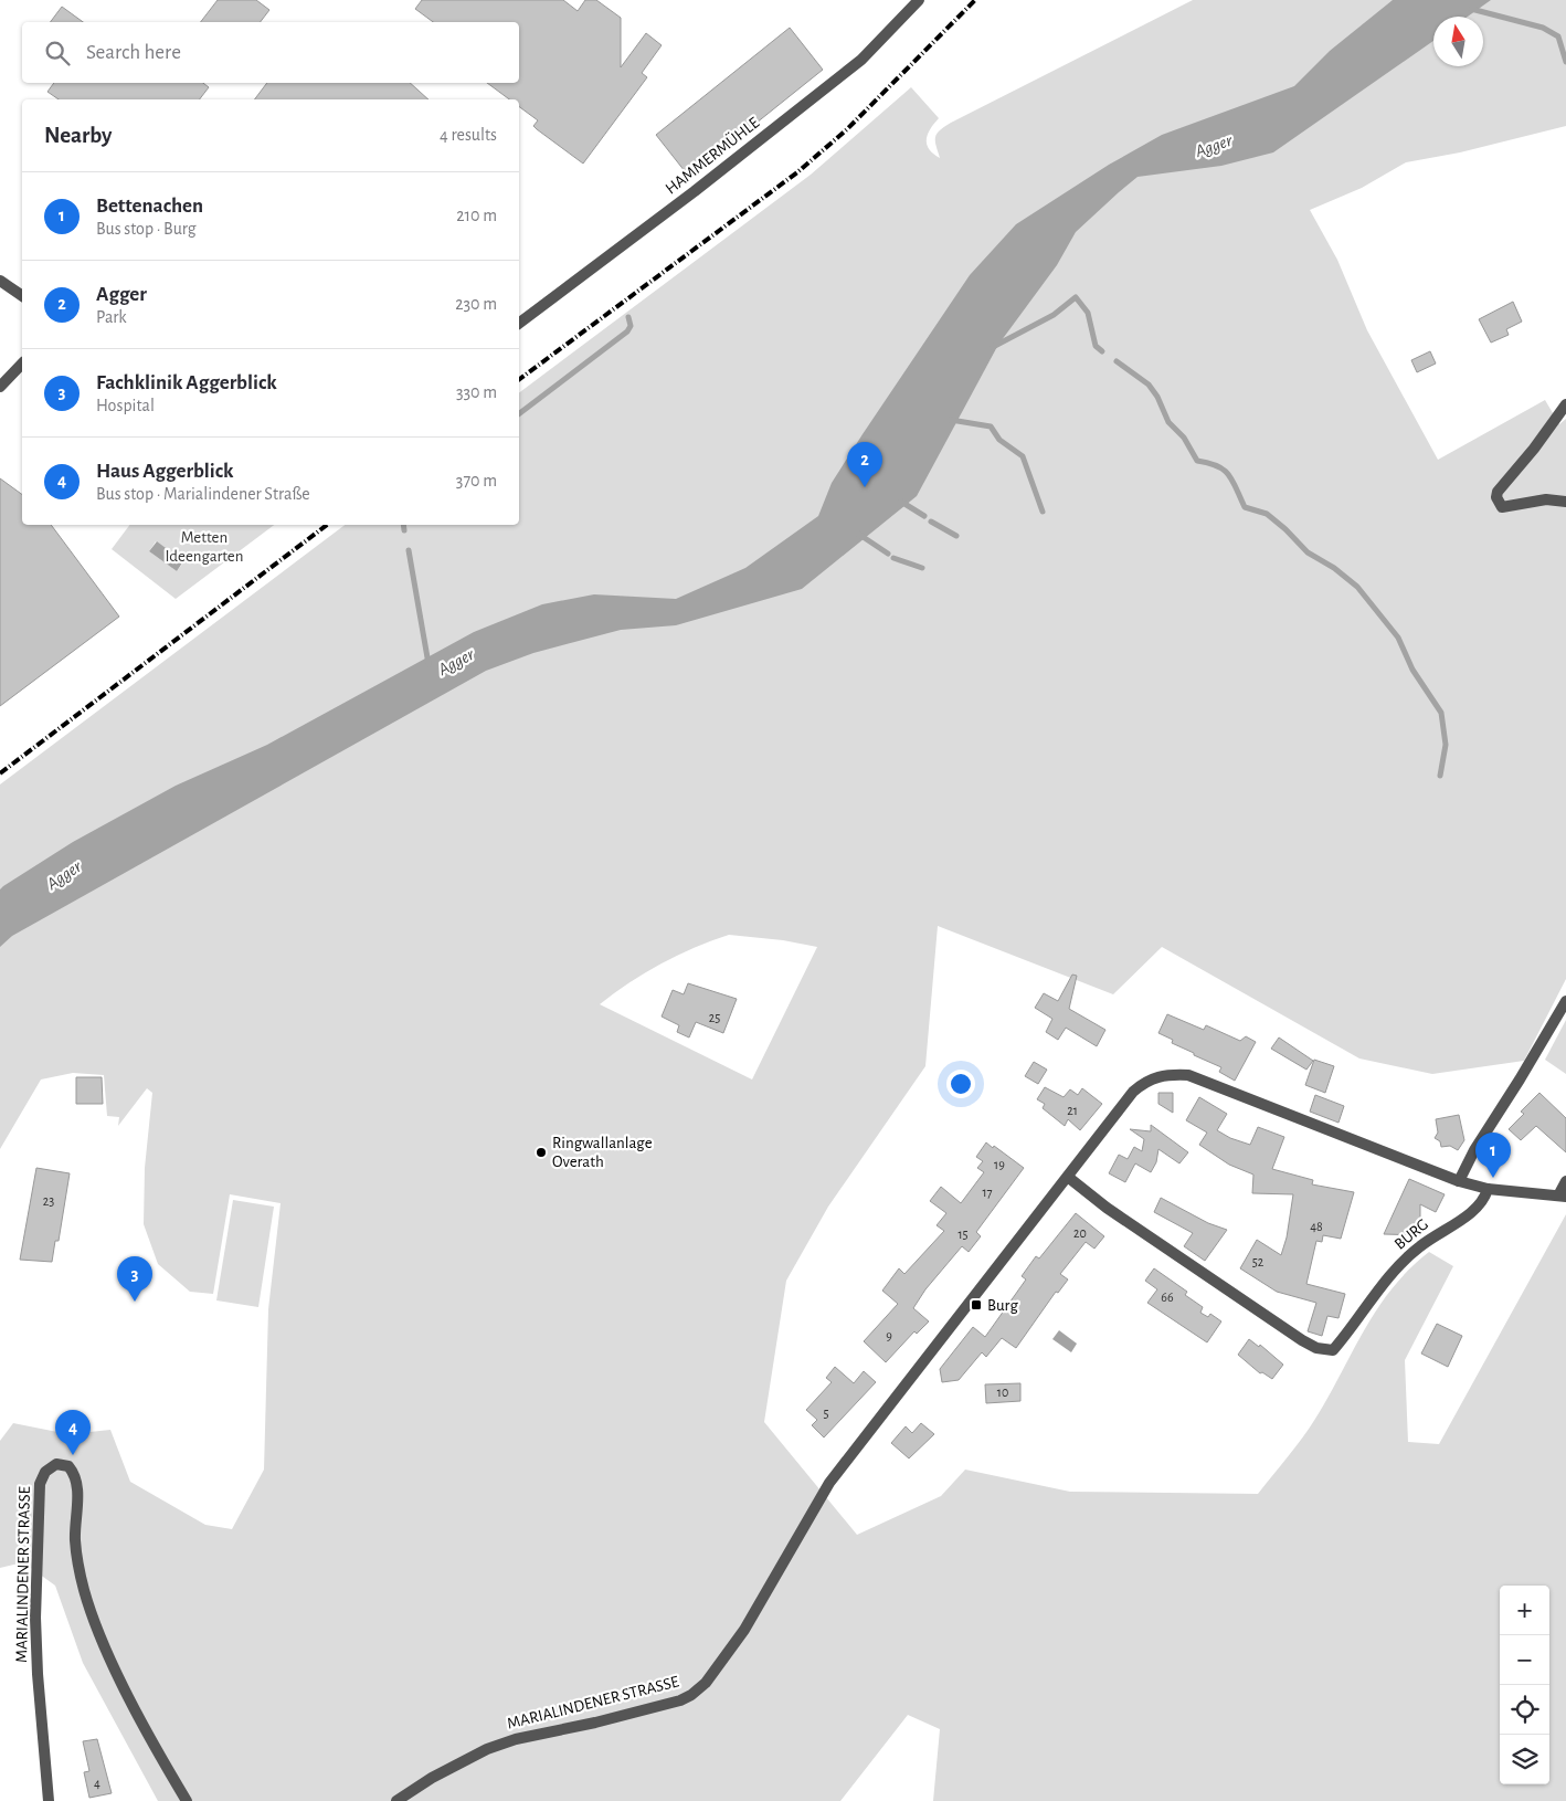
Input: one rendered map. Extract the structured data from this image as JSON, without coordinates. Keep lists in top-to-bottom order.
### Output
{
  "streets": {
    "street": ["HAMMERMÜHLE", "BURG", "MARIALINDENER STRASSE"]
  },
  "crossings": [
    ["BURG", "MARIALINDENER STRASSE"]
  ],
  "water": ["Agger"],
  "parks": ["Metten Ideengarten"],
  "places": {
    "other": ["Ringwallanlage Overath"],
    "transit": ["Burg"]
  },
  "house_numbers": [
    "25",
    "21",
    "19",
    "17",
    "23",
    "48",
    "20",
    "15",
    "52",
    "66",
    "9",
    "10",
    "5",
    "4"
  ],
  "north": "top",
  "page": {
    "search": "Search here",
    "heading": ["Nearby", "4 results"],
    "list": [
      {
        "mark": "1",
        "name": "Bettenachen",
        "note": "Bus stop · Burg",
        "value": "210 m"
      },
      {
        "mark": "2",
        "name": "Agger",
        "note": "Park",
        "value": "230 m"
      },
      {
        "mark": "3",
        "name": "Fachklinik Aggerblick",
        "note": "Hospital",
        "value": "330 m"
      },
      {
        "mark": "4",
        "name": "Haus Aggerblick",
        "note": "Bus stop · Marialindener Straße",
        "value": "370 m"
      }
    ],
    "pins": [
      "2",
      "1",
      "3",
      "4"
    ],
    "map_buttons": ["+", "−"]
  }
}
